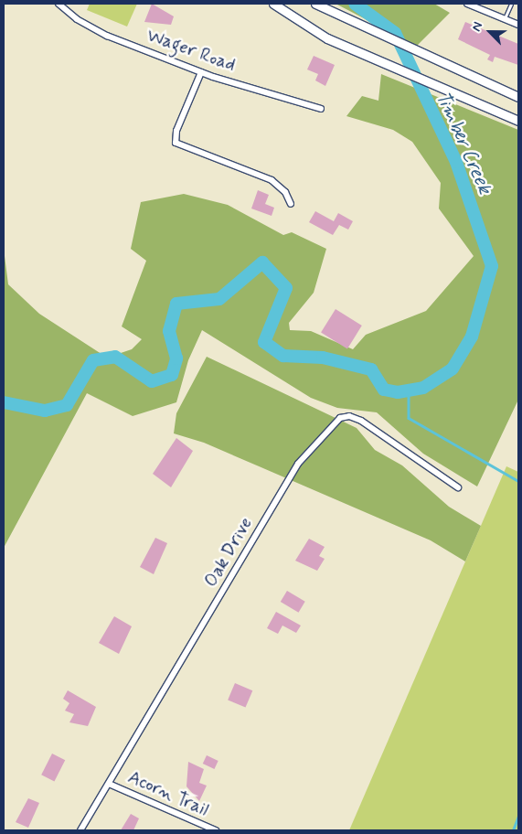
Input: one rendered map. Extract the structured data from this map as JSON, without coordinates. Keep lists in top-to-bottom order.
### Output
{
  "streets": {
    "street": ["Wager Road", "Oak Drive", "Acorn Trail"]
  },
  "crossings": [
    ["Oak Drive", "Acorn Trail"]
  ],
  "water": ["Timber Creek"],
  "north": "top left"
}
